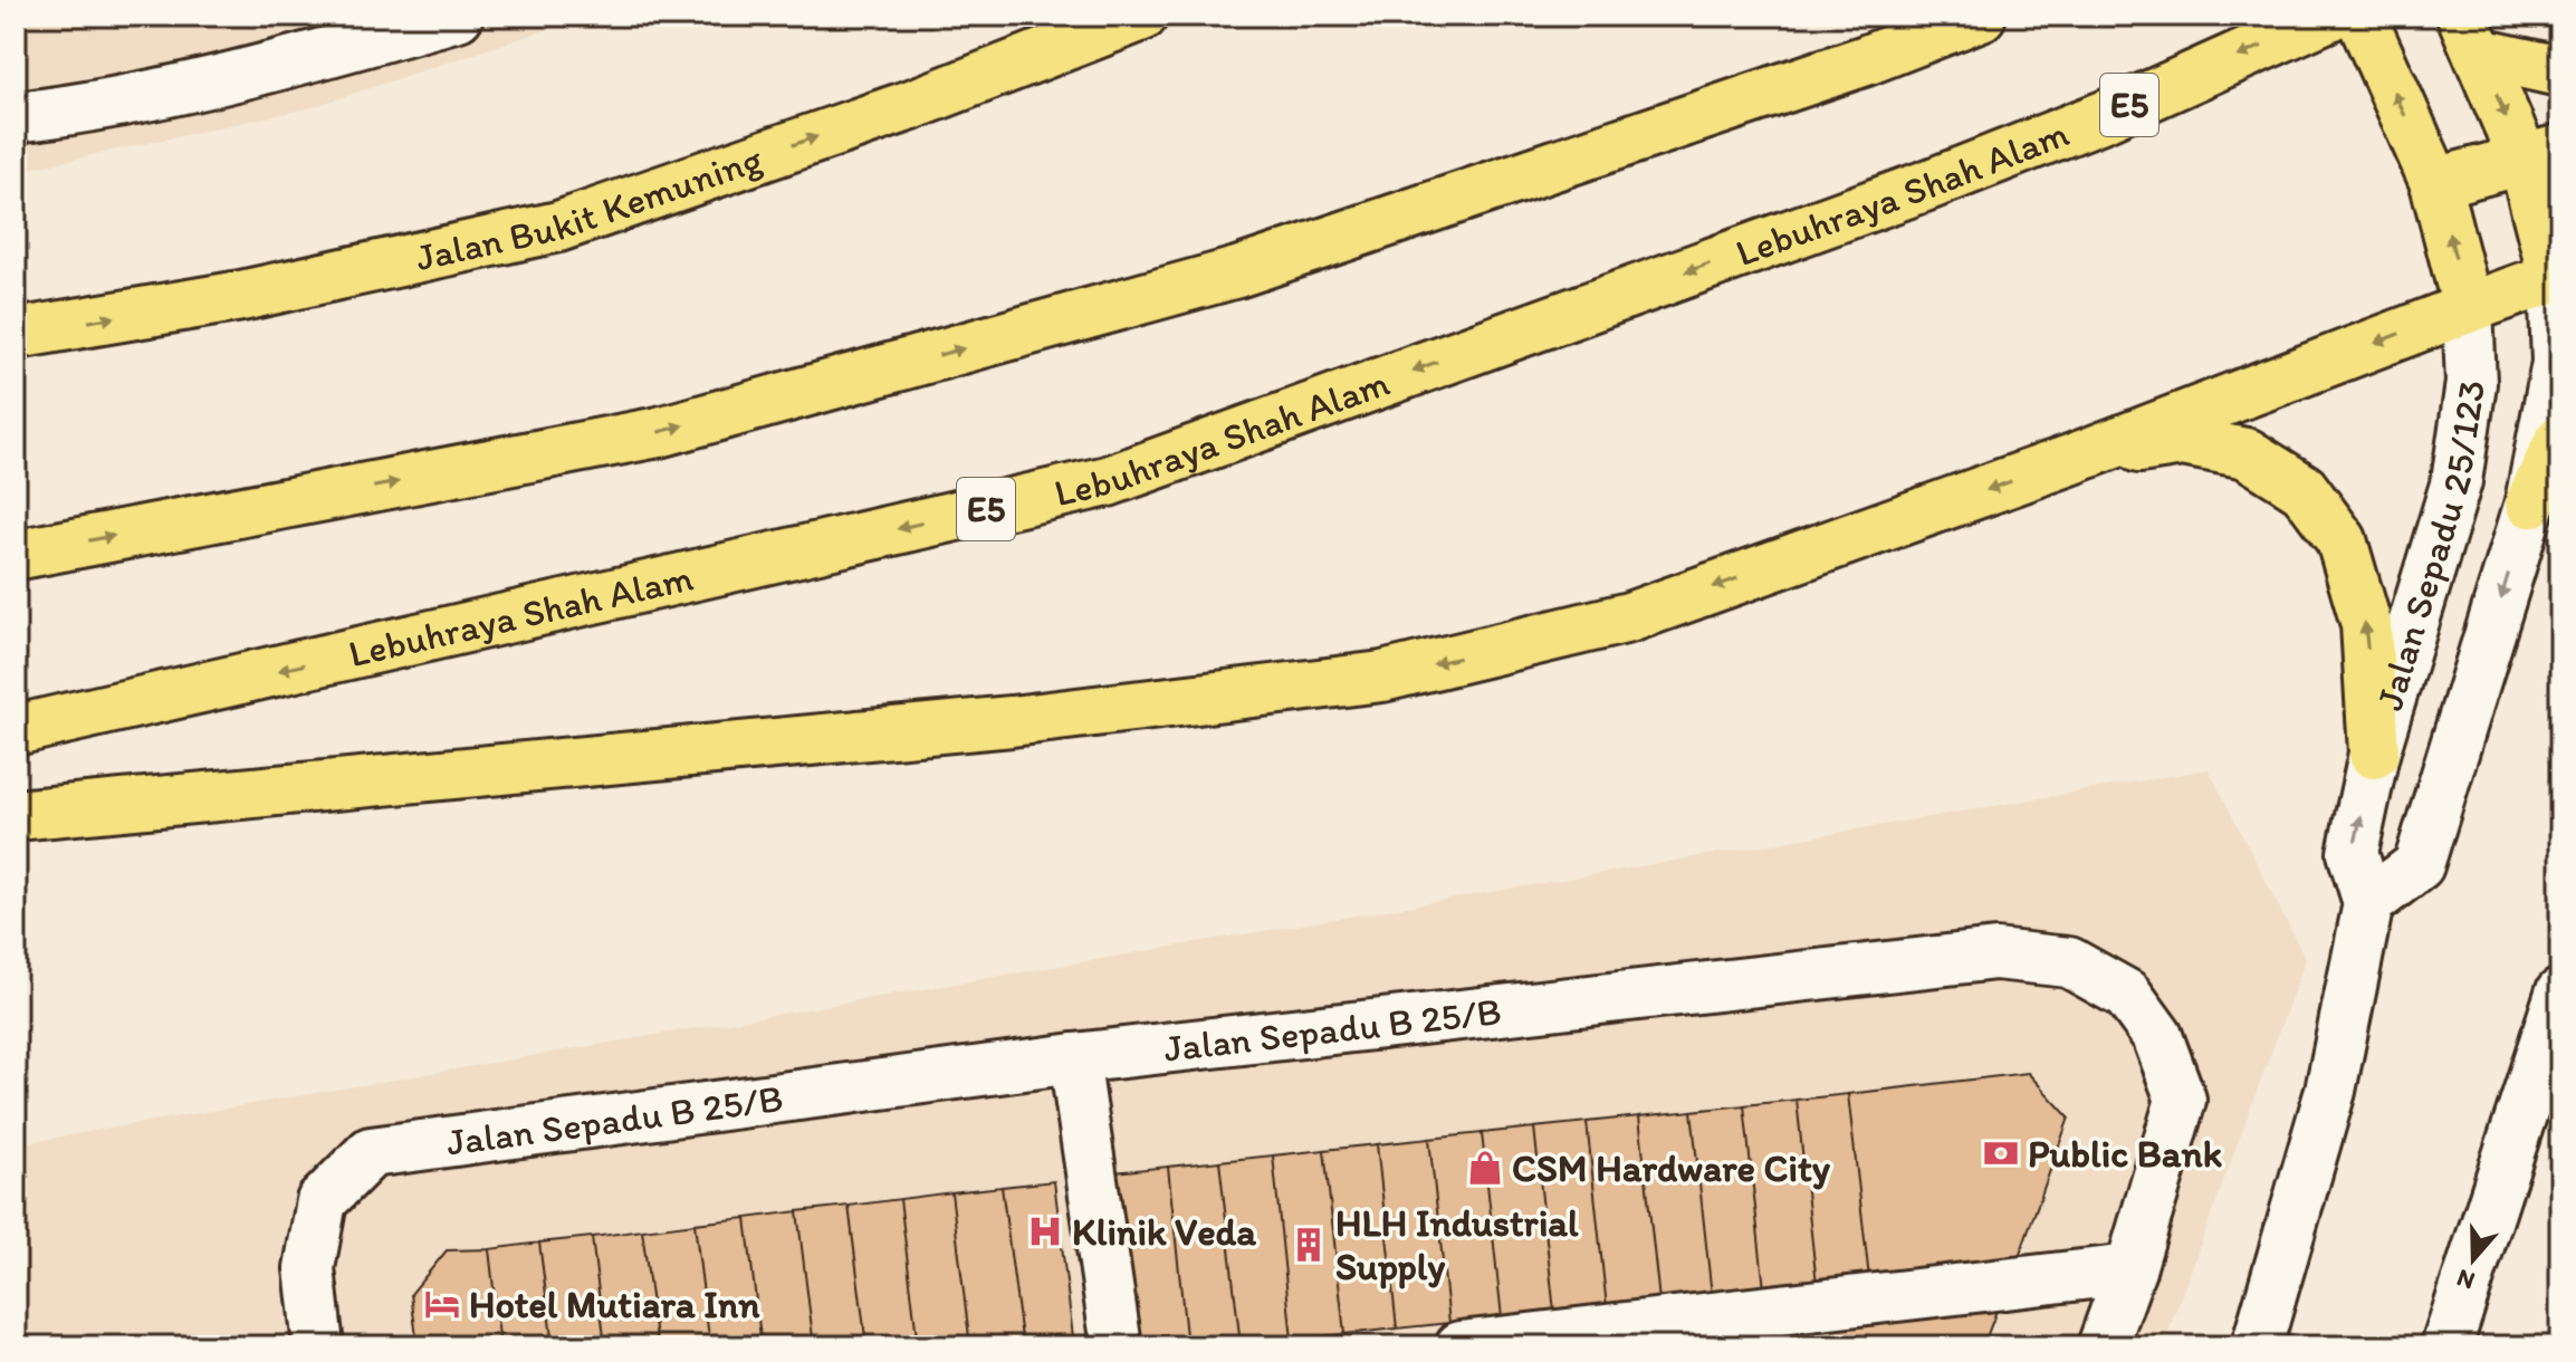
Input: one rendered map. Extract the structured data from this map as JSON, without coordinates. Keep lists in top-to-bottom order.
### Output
{
  "streets": {
    "main road": [
      "E5",
      "Lebuhraya Shah Alam",
      "Jalan Bukit Kemuning",
      "Jalan Sepadu 25/123"
    ],
    "street": ["Jalan Sepadu B 25/B"]
  },
  "places": {
    "bank": ["Public Bank"],
    "shop": ["CSM Hardware City"],
    "hospital": ["Klinik Veda"],
    "building": ["HLH Industrial Supply"],
    "hotel": ["Hotel Mutiara Inn"]
  },
  "north": "bottom"
}
